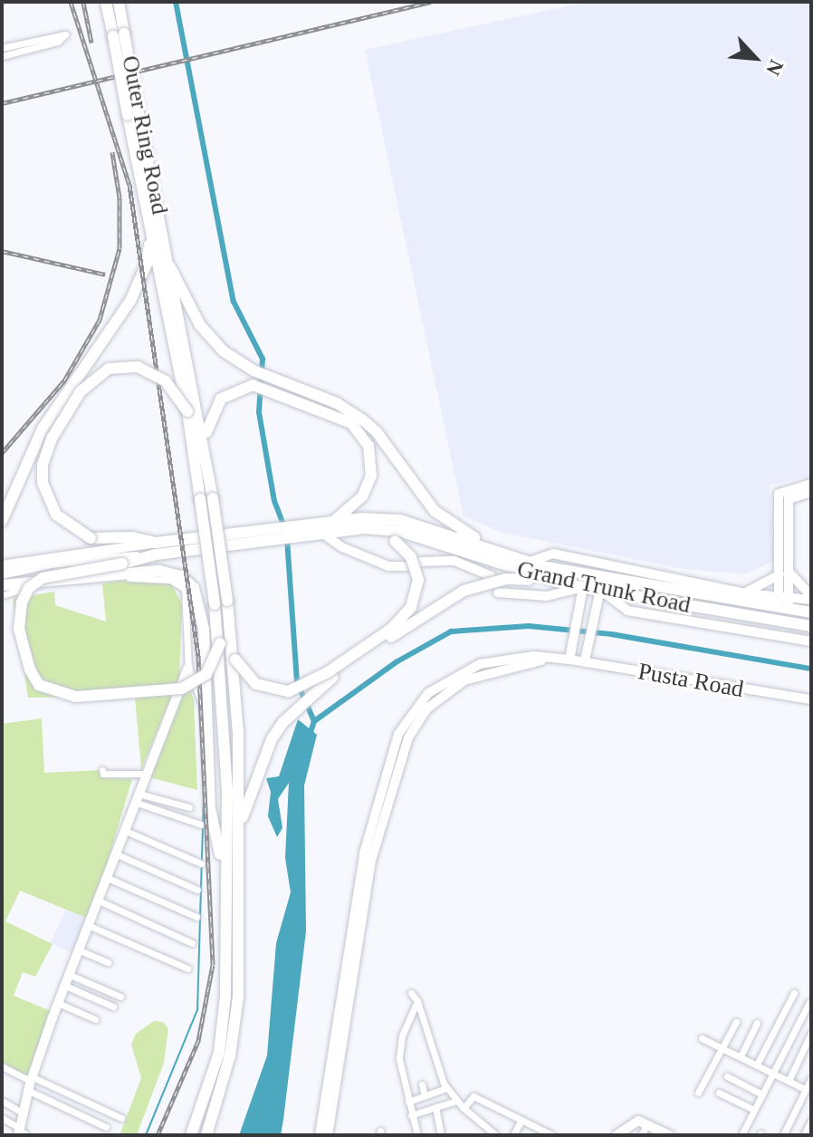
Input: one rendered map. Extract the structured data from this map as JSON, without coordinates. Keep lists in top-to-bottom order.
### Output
{
  "streets": {
    "highway": ["Outer Ring Road", "Grand Trunk Road"],
    "main road": ["Pusta Road"]
  },
  "north": "bottom right"
}
